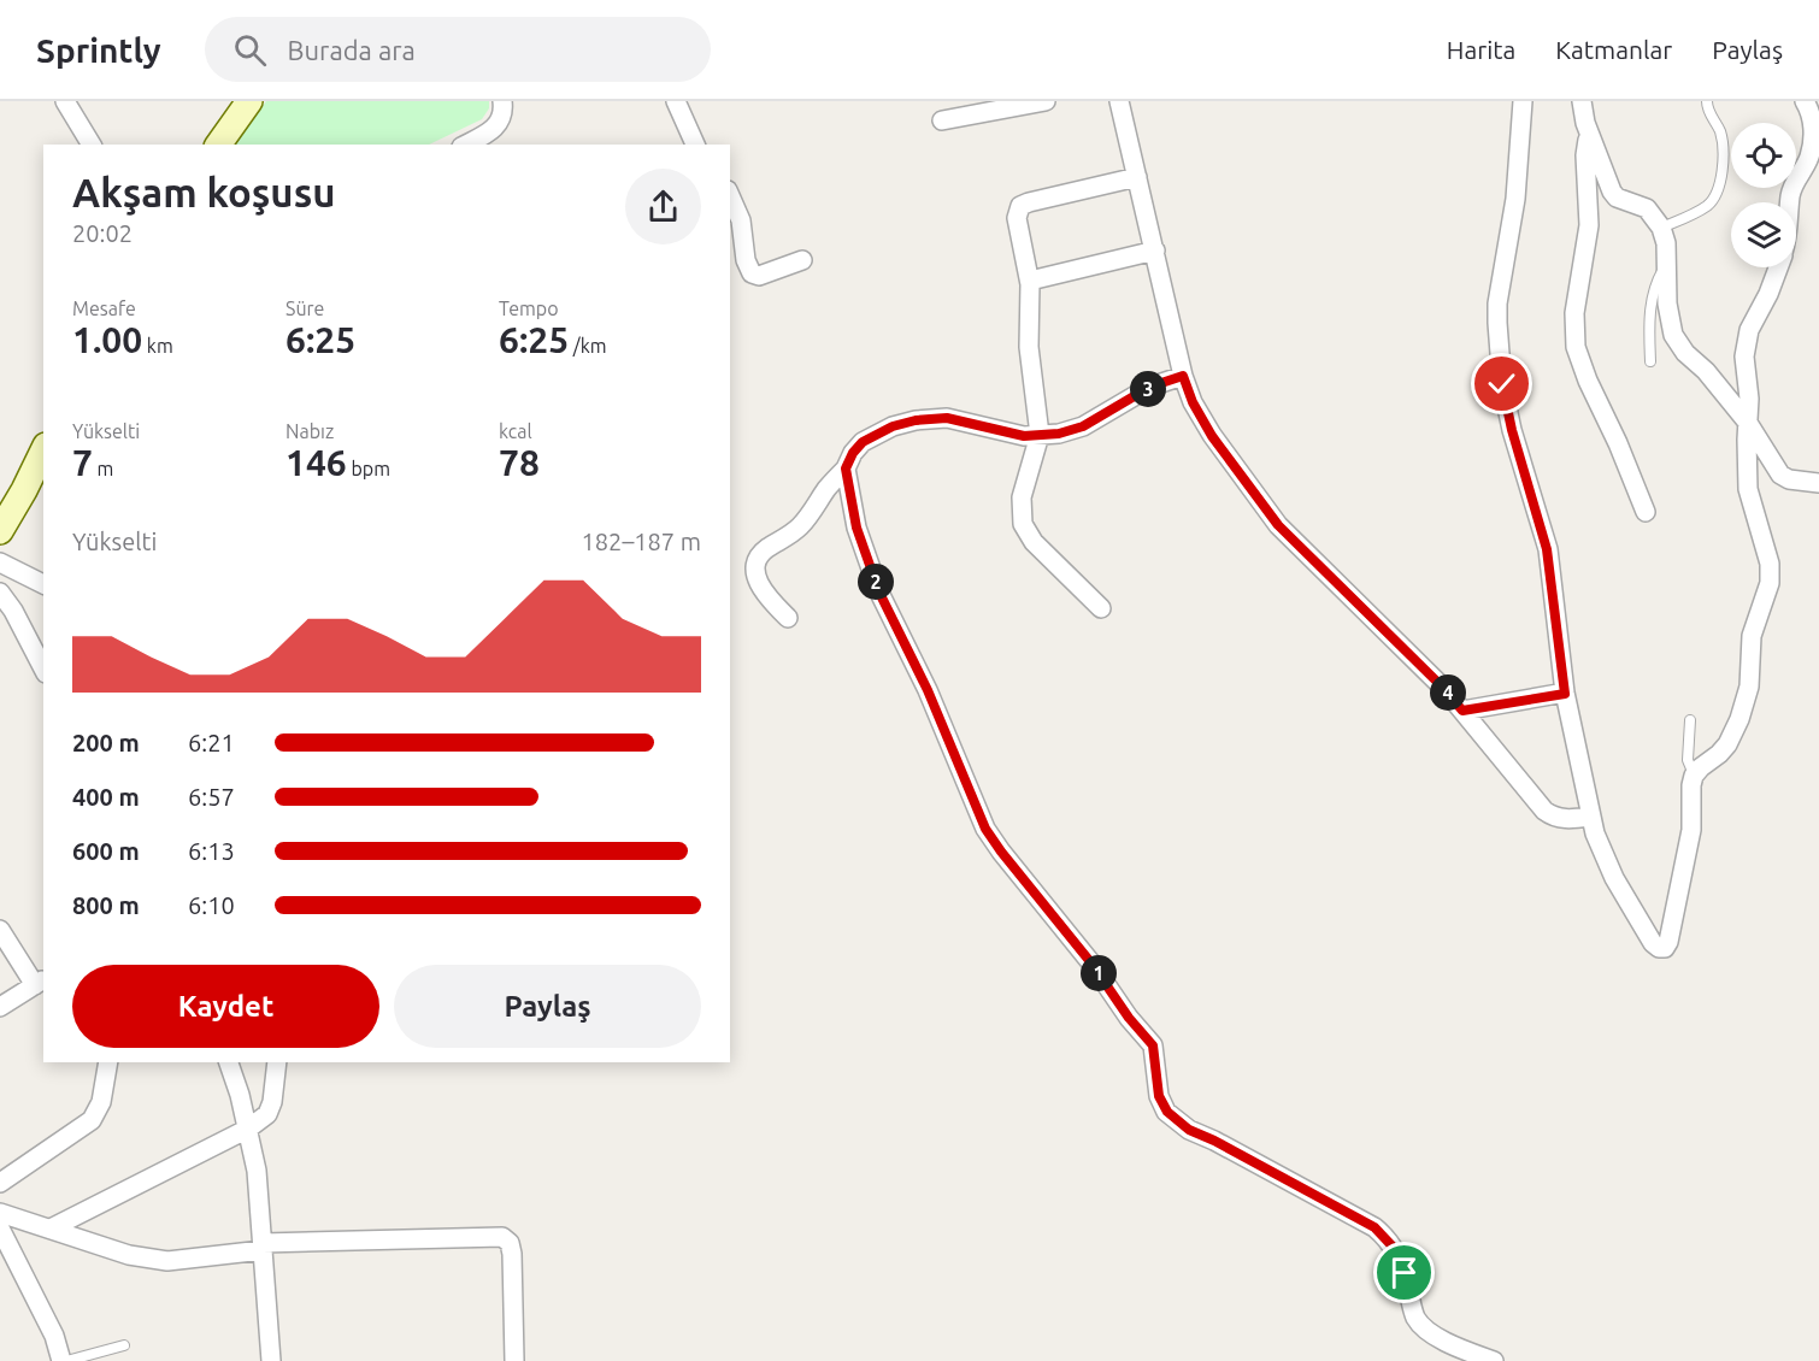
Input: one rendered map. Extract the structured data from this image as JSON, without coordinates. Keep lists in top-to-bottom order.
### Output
{
  "page": {
    "header": "Sprintly",
    "search": "Burada ara",
    "nav": ["Harita", "Katmanlar", "Paylaş"],
    "heading": ["Akşam koşusu", "20:02"],
    "stats": [
      ["Mesafe", "1.00 km"],
      ["Süre", "6:25"],
      ["Tempo", "6:25 /km"],
      ["Yükselti", "7 m"],
      ["Nabız", "146 bpm"],
      ["kcal", "78"]
    ],
    "pins": [
      "3",
      "2",
      "4",
      "1"
    ],
    "chart": ["Yükselti", "182–187 m"],
    "list": [
      {
        "name": "200 m",
        "note": "6:21"
      },
      {
        "name": "400 m",
        "note": "6:57"
      },
      {
        "name": "600 m",
        "note": "6:13"
      },
      {
        "name": "800 m",
        "note": "6:10"
      }
    ],
    "buttons": ["Kaydet", "Paylaş"]
  }
}
